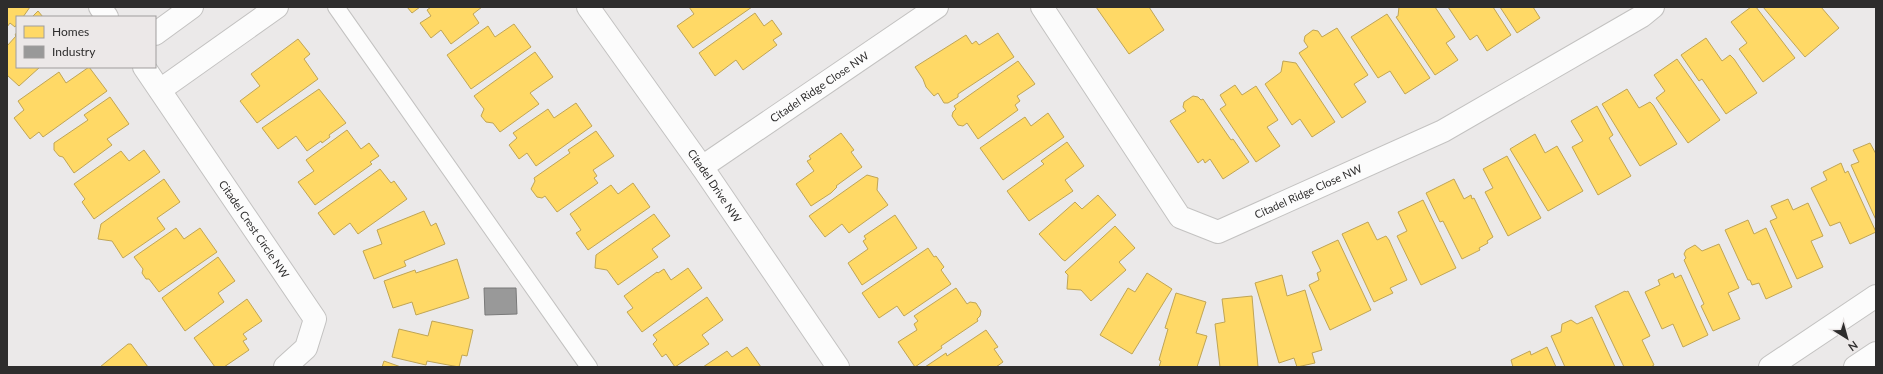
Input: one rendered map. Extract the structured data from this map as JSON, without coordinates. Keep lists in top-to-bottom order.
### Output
{
  "streets": {
    "street": ["Citadel Ridge Close NW", "Citadel Drive NW", "Citadel Crest Circle NW"]
  },
  "crossings": [
    ["Citadel Ridge Close NW", "Citadel Drive NW"]
  ],
  "legend": ["Homes", "Industry"],
  "north": "bottom right"
}
